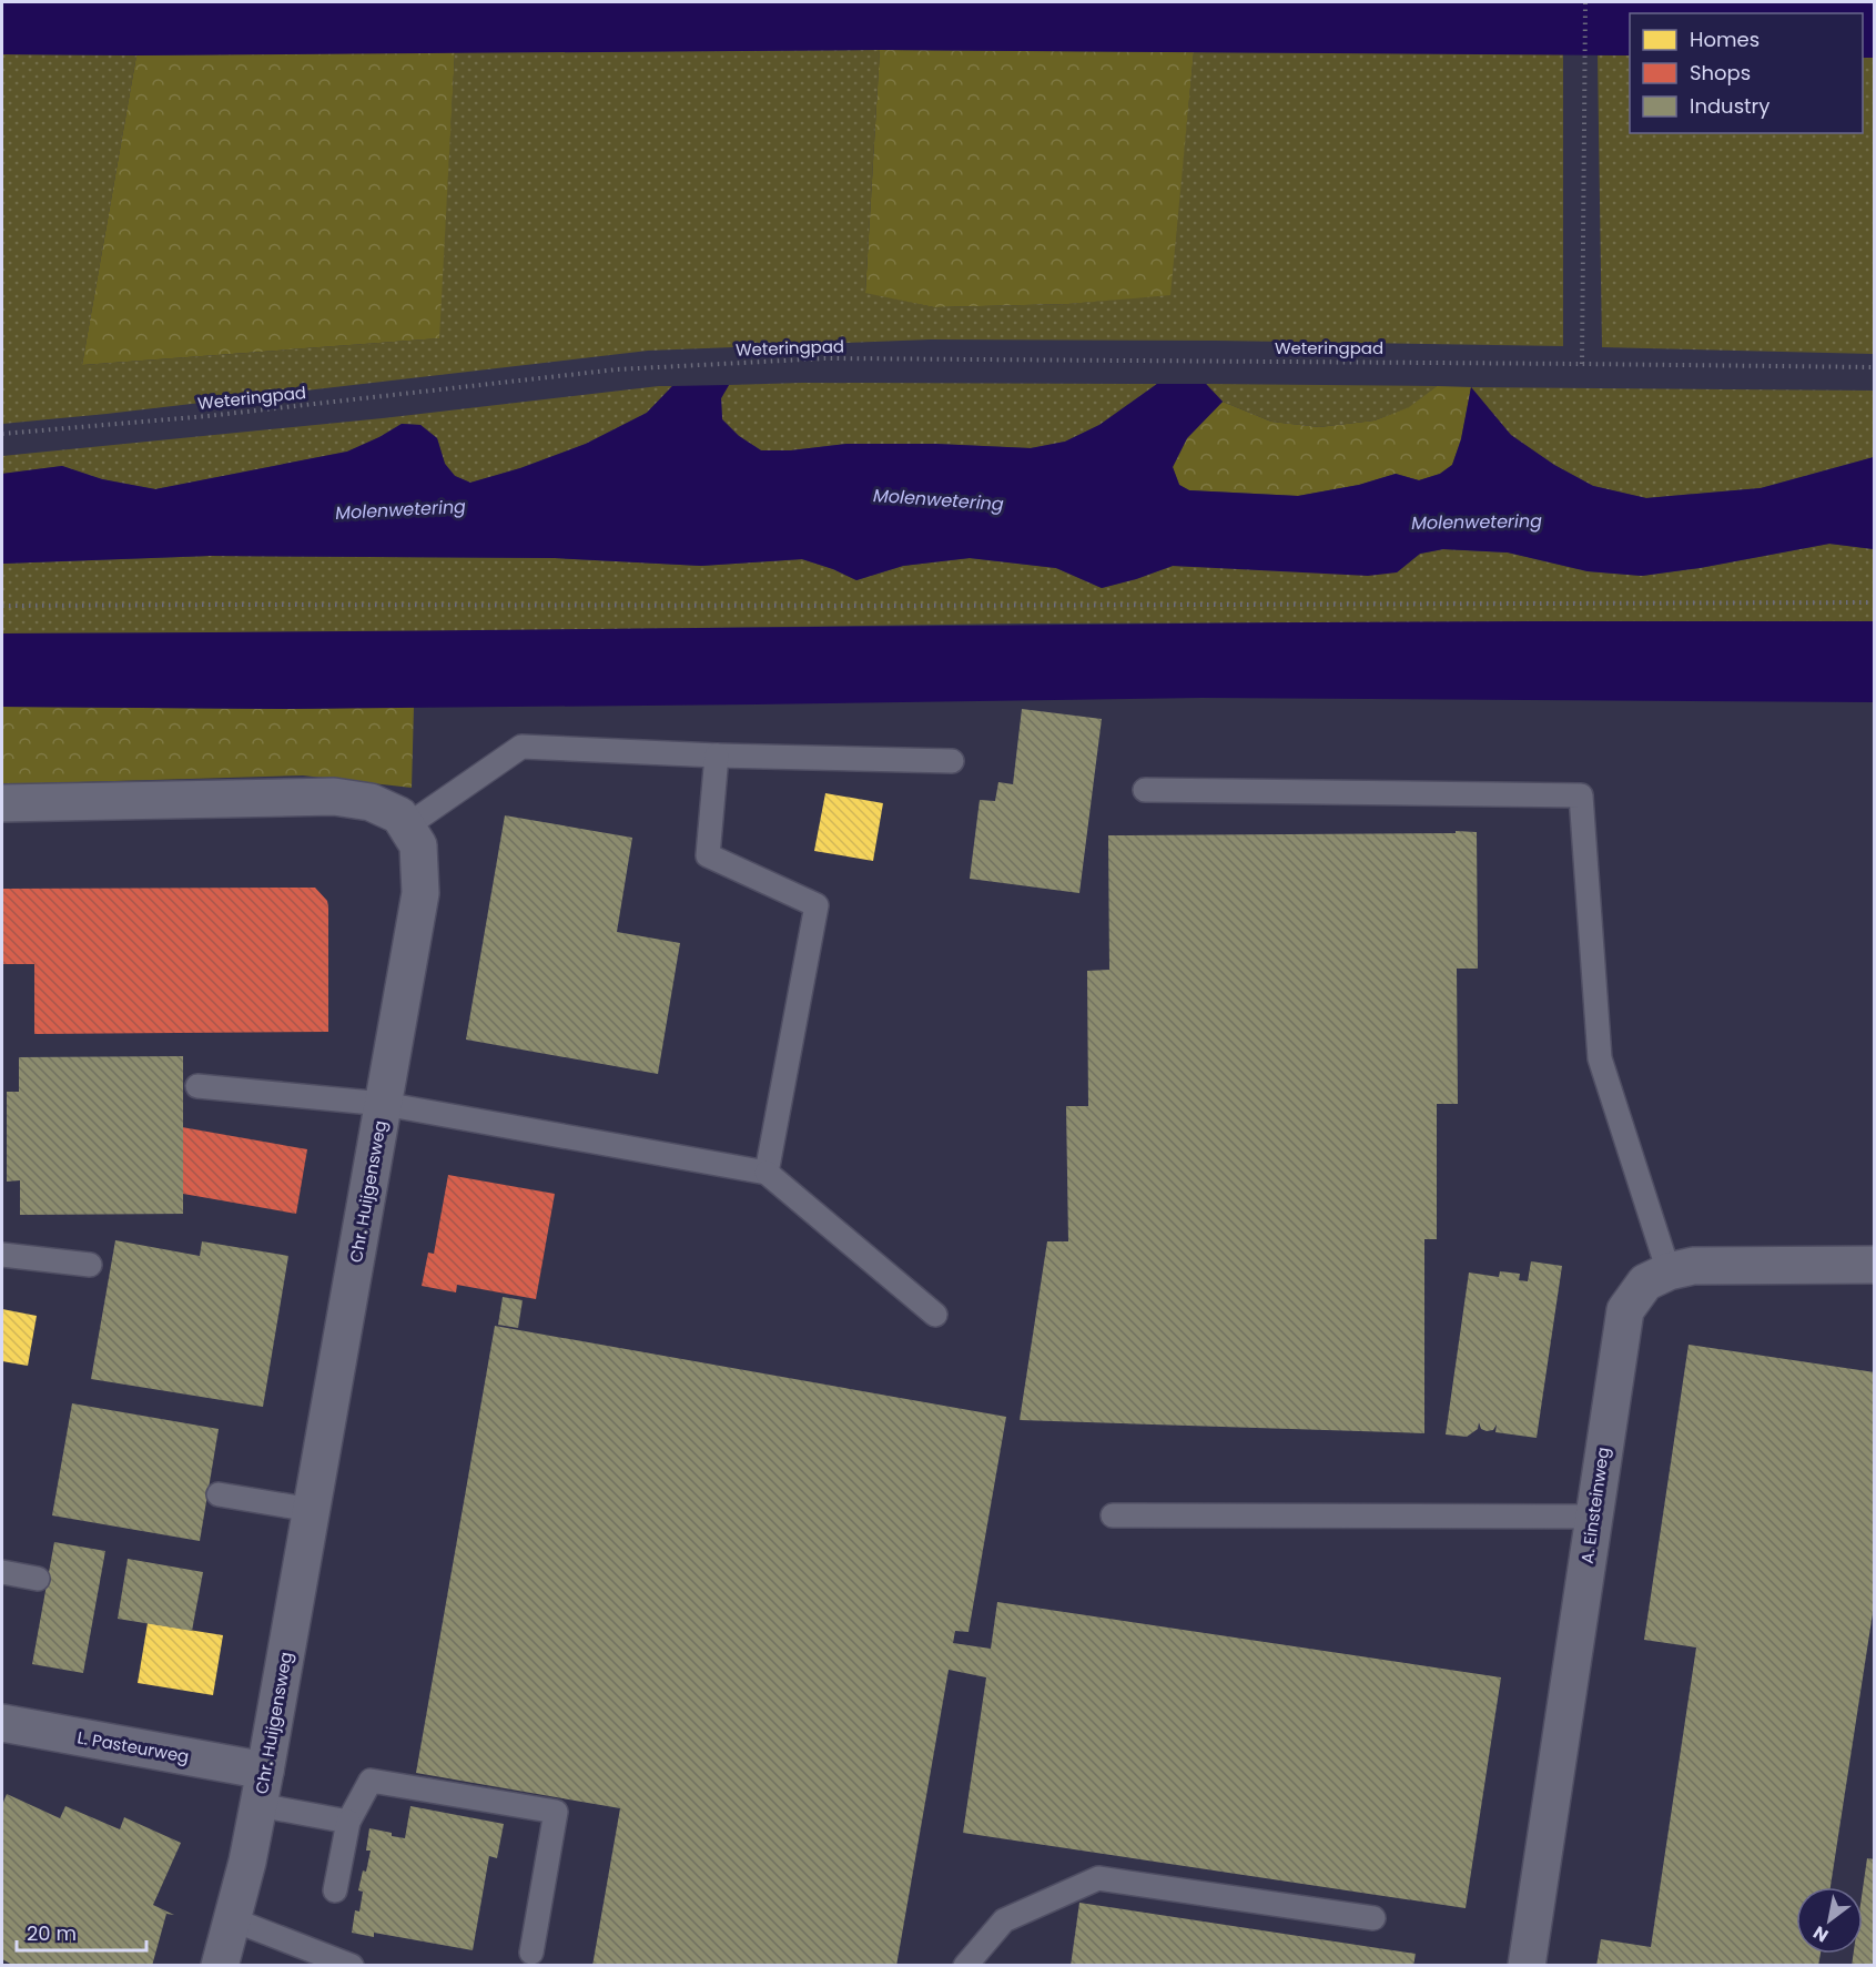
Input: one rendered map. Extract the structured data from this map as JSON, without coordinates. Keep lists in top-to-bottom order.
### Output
{
  "streets": {
    "street": ["Chr. Huijgensweg", "A. Einsteinweg", "L. Pasteurweg"],
    "path": ["Weteringpad"]
  },
  "crossings": [
    ["Chr. Huijgensweg", "L. Pasteurweg"]
  ],
  "water": ["Molenwetering"],
  "legend": ["Homes", "Shops", "Industry"],
  "scale_bar": "20 m",
  "north": "bottom left"
}
